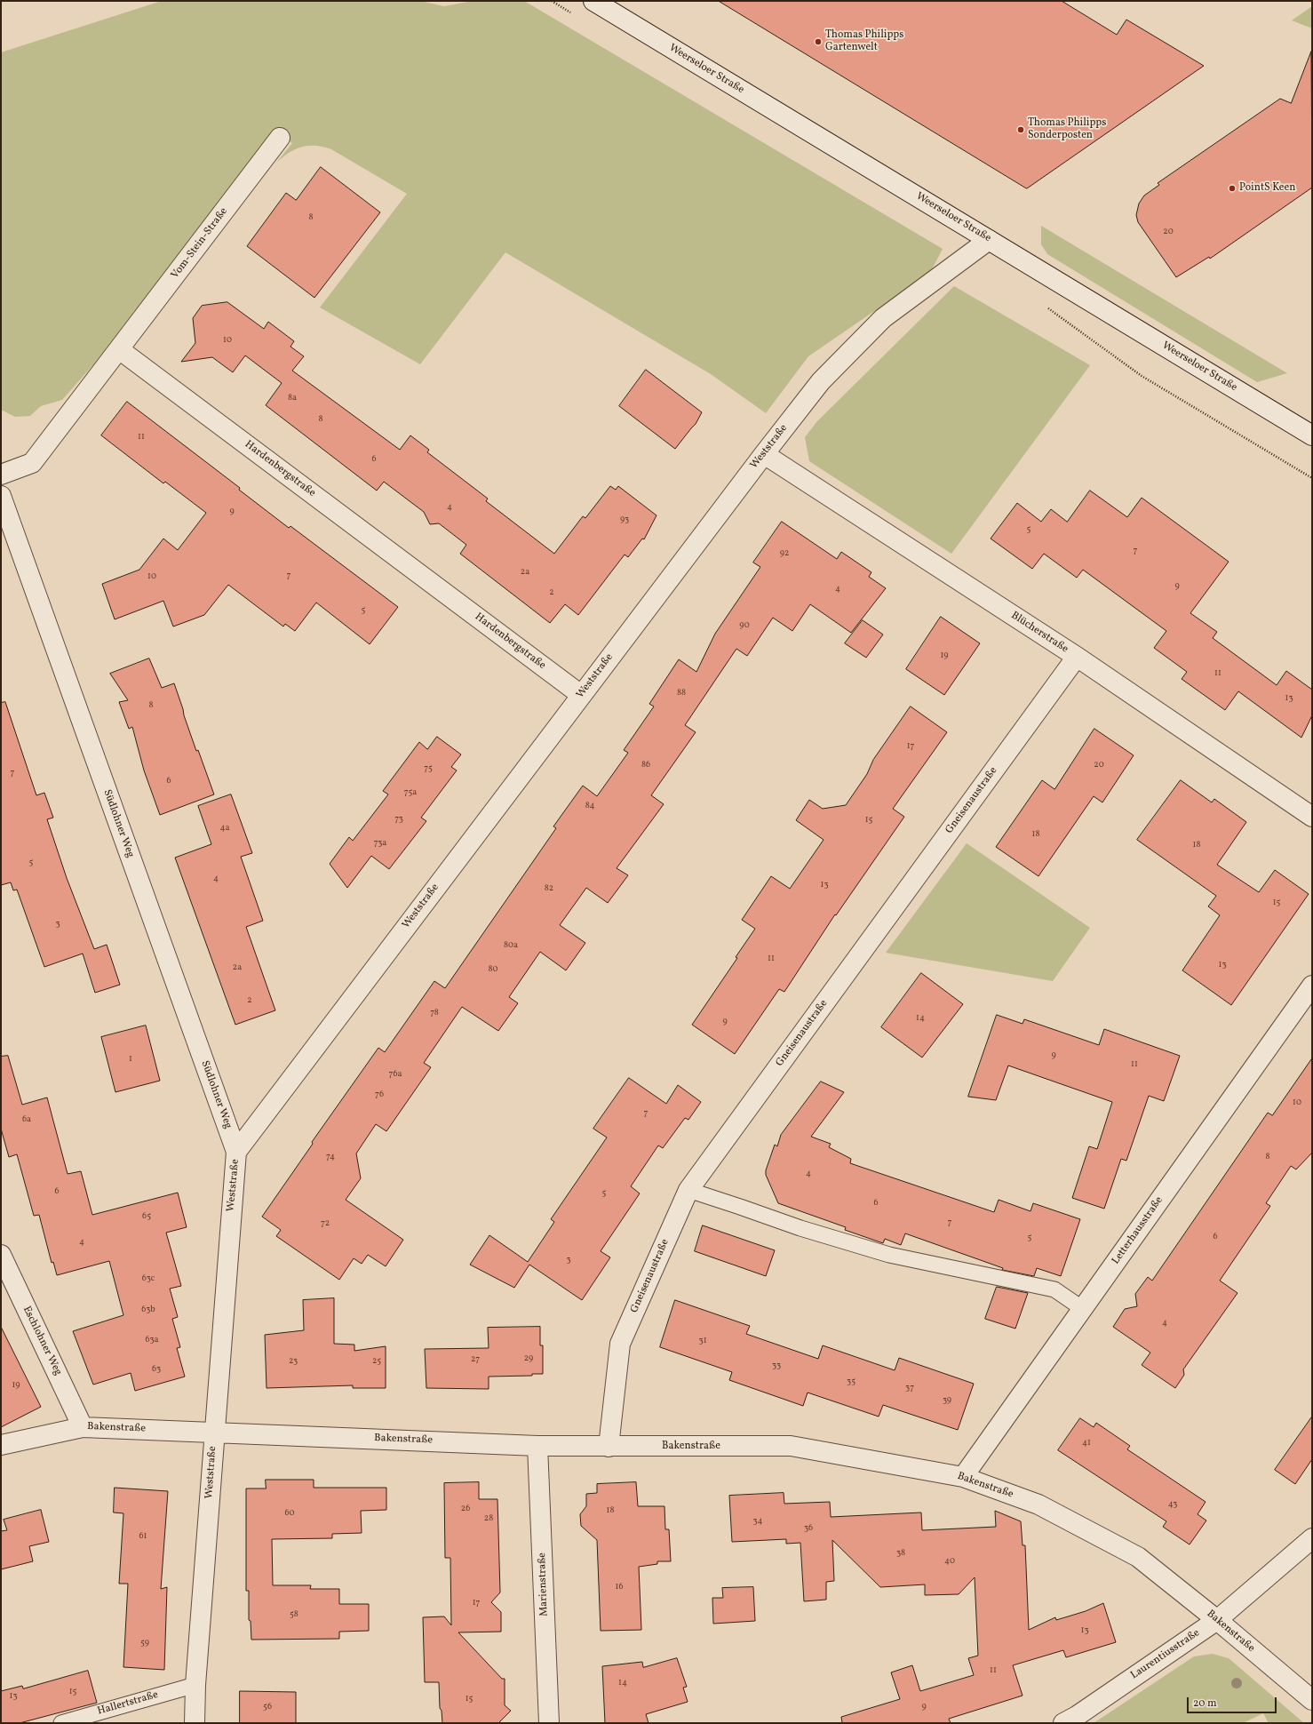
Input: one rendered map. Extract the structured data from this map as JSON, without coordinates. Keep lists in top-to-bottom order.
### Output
{
  "streets": {
    "street": [
      "Weerseloer Straße",
      "Vom-Stein-Straße",
      "Weststraße",
      "Hardenbergstraße",
      "Blücherstraße",
      "Gneisenaustraße",
      "Südlohner Weg",
      "Letterhausstraße",
      "Eschlohner Weg",
      "Bakenstraße",
      "Marienstraße",
      "Laurentiusstraße"
    ],
    "lane": ["Hallertstraße"]
  },
  "crossings": [
    ["Weerseloer Straße", "Weststraße"],
    ["Vom-Stein-Straße", "Hardenbergstraße"],
    ["Weststraße", "Hardenbergstraße"],
    ["Weststraße", "Blücherstraße"],
    ["Weststraße", "Südlohner Weg"],
    ["Weststraße", "Bakenstraße"],
    ["Weststraße", "Hallertstraße"],
    ["Blücherstraße", "Gneisenaustraße"],
    ["Gneisenaustraße", "Bakenstraße"],
    ["Letterhausstraße", "Bakenstraße"],
    ["Eschlohner Weg", "Bakenstraße"],
    ["Bakenstraße", "Marienstraße"],
    ["Bakenstraße", "Laurentiusstraße"]
  ],
  "places": ["Thomas Philipps Gartenwelt", "Thomas Philipps Sonderposten", "PointS Keen"],
  "house_numbers": [
    "8",
    "20",
    "10",
    "8a",
    "8",
    "11",
    "6",
    "4",
    "9",
    "93",
    "5",
    "7",
    "92",
    "2a",
    "7",
    "10",
    "9",
    "4",
    "2",
    "5",
    "90",
    "19",
    "11",
    "88",
    "13",
    "8",
    "17",
    "86",
    "20",
    "75",
    "7",
    "6",
    "75a",
    "84",
    "73",
    "15",
    "4a",
    "18",
    "73a",
    "18",
    "5",
    "4",
    "13",
    "82",
    "15",
    "3",
    "80a",
    "11",
    "13",
    "2a",
    "80",
    "2",
    "78",
    "14",
    "9",
    "9",
    "1",
    "11",
    "76a",
    "76",
    "10",
    "7",
    "6a",
    "74",
    "8",
    "4",
    "6",
    "5",
    "6",
    "65",
    "7",
    "72",
    "6",
    "5",
    "4",
    "3",
    "63c",
    "63b",
    "4",
    "63a",
    "31",
    "29",
    "27",
    "23",
    "25",
    "33",
    "63",
    "35",
    "19",
    "37",
    "39",
    "41",
    "43",
    "26",
    "18",
    "60",
    "28",
    "34",
    "36",
    "61",
    "38",
    "40",
    "16",
    "17",
    "58",
    "13",
    "59",
    "11",
    "14",
    "15",
    "13",
    "15",
    "56",
    "9"
  ],
  "scale_bar": "20 m"
}
